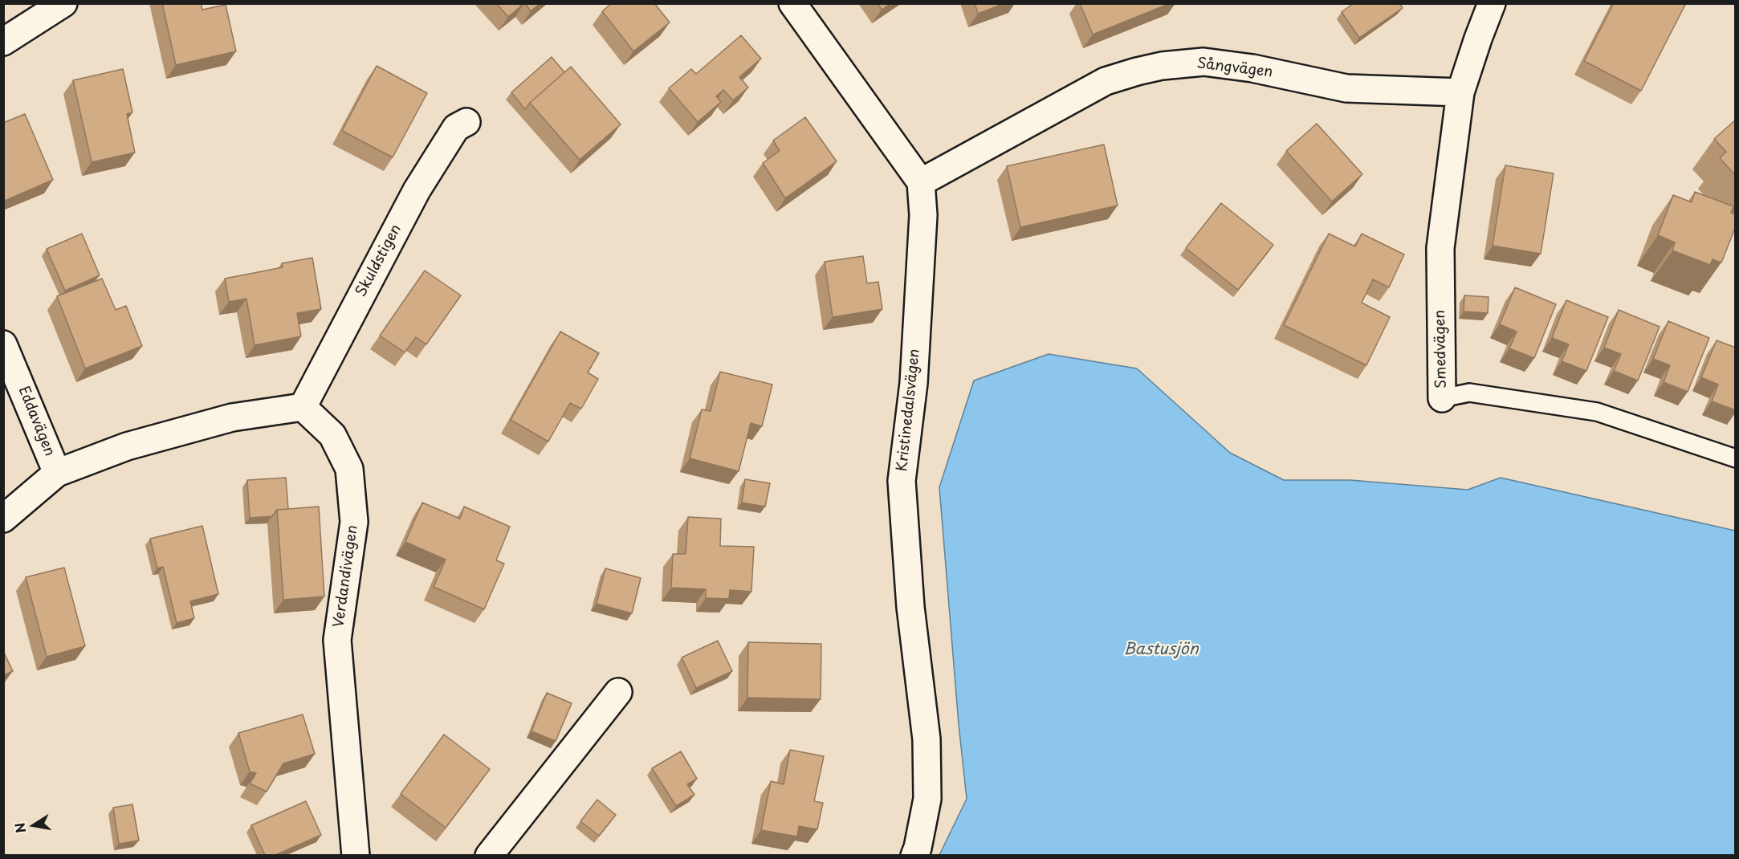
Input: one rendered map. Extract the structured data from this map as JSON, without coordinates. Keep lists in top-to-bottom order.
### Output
{
  "streets": {
    "street": [
      "Sångvägen",
      "Skuldstigen",
      "Smedvägen",
      "Kristinedalsvägen",
      "Eddavägen",
      "Verdandivägen"
    ]
  },
  "crossings": [
    ["Sångvägen", "Smedvägen"],
    ["Sångvägen", "Kristinedalsvägen"],
    ["Skuldstigen", "Verdandivägen"]
  ],
  "water": ["Bastusjön"],
  "north": "left"
}
